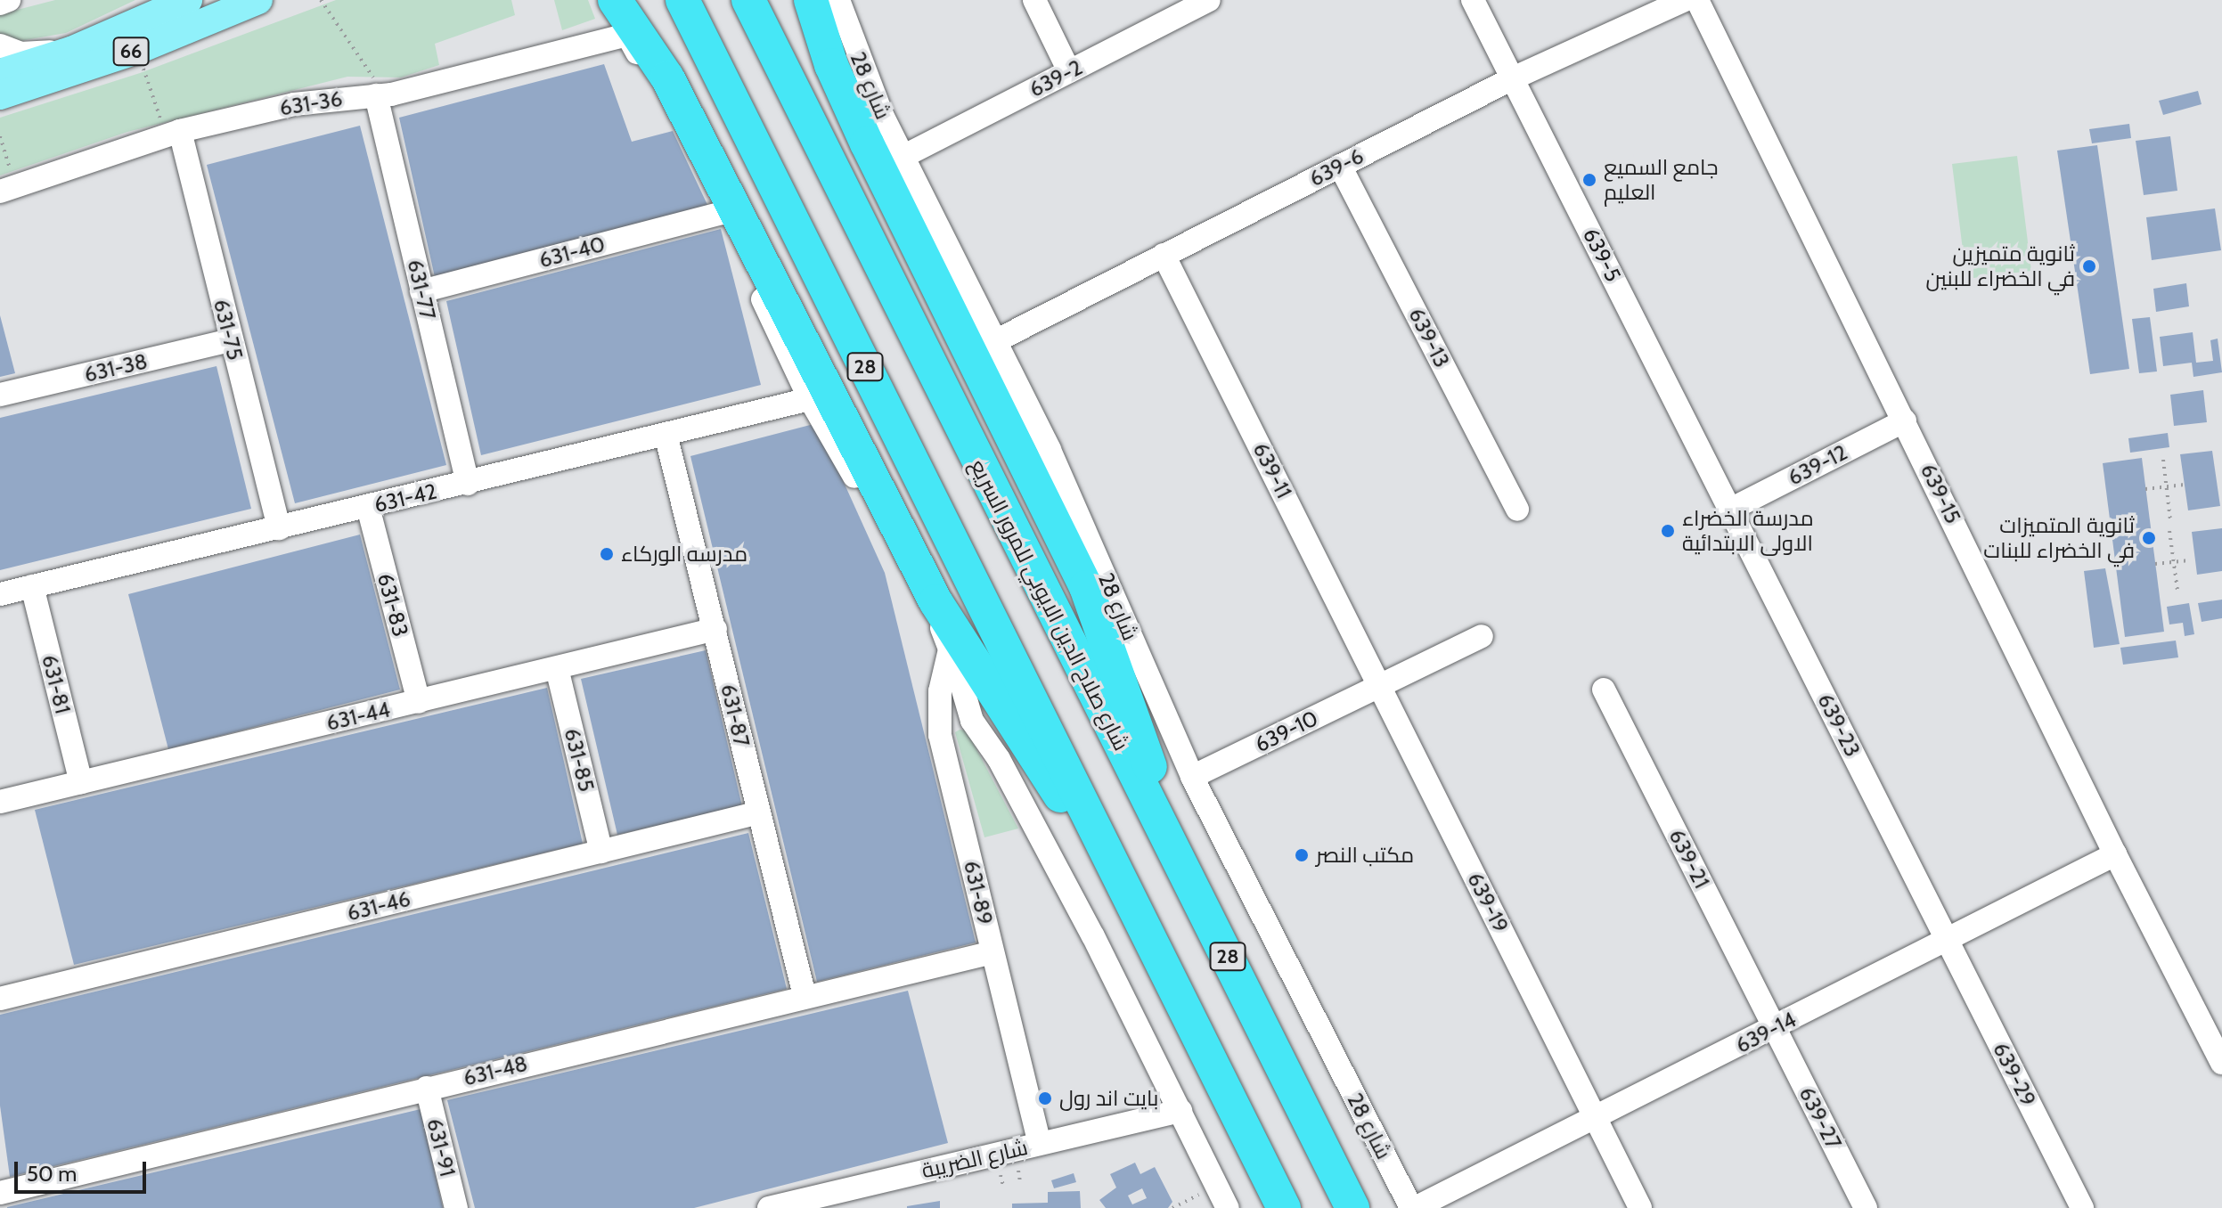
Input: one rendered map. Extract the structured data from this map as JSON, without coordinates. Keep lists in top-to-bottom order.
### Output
{
  "streets": {
    "highway": ["28", "شارع صلاح الدين الايوبي للمرور السريع"],
    "main road": ["66"],
    "street": [
      "639-2",
      "شارع 28",
      "631-36",
      "639-6",
      "631-40",
      "639-5",
      "631-77",
      "631-75",
      "639-13",
      "631-38",
      "639-12",
      "639-11",
      "639-15",
      "631-42",
      "631-83",
      "631-81",
      "631-87",
      "631-44",
      "639-23",
      "639-10",
      "631-85",
      "639-21",
      "631-89",
      "639-19",
      "631-46",
      "639-14",
      "631-48",
      "639-29",
      "639-27",
      "631-91",
      "شارع الضريبة"
    ]
  },
  "crossings": [
    ["639-2", "شارع 28"],
    ["شارع 28", "639-6"],
    ["شارع 28", "639-10"],
    ["شارع 28", "639-14"],
    ["631-36", "631-40"],
    ["631-36", "631-77"],
    ["631-36", "631-75"],
    ["639-6", "639-5"],
    ["639-6", "639-13"],
    ["639-6", "639-11"],
    ["631-40", "631-77"],
    ["639-5", "639-12"],
    ["639-5", "639-23"],
    ["631-77", "631-42"],
    ["631-75", "631-38"],
    ["631-75", "631-42"],
    ["639-12", "639-15"],
    ["639-12", "639-23"],
    ["639-11", "639-10"],
    ["639-11", "639-19"],
    ["639-15", "639-14"],
    ["631-42", "631-83"],
    ["631-42", "631-81"],
    ["631-42", "631-87"],
    ["631-83", "631-44"],
    ["631-81", "631-44"],
    ["631-87", "631-44"],
    ["631-87", "631-46"],
    ["631-87", "631-48"],
    ["631-44", "631-85"],
    ["639-23", "639-14"],
    ["639-23", "639-29"],
    ["639-10", "639-19"],
    ["631-85", "631-46"],
    ["639-21", "639-14"],
    ["639-21", "639-27"],
    ["631-89", "631-48"],
    ["631-89", "شارع الضريبة"],
    ["639-19", "639-14"],
    ["639-14", "639-29"],
    ["639-14", "639-27"],
    ["631-48", "631-91"]
  ],
  "places": [
    "جامع السميع العليم",
    "ثانوية متميزين في الخضراء للبنين",
    "مدرسة الخضراء الاولى الابتدائية",
    "ثانوية المتميزات في الخضراء للبنات",
    "مدرسه الوركاء",
    "مكتب النصر",
    "بايت اند رول"
  ],
  "scale_bar": "50 m"
}
